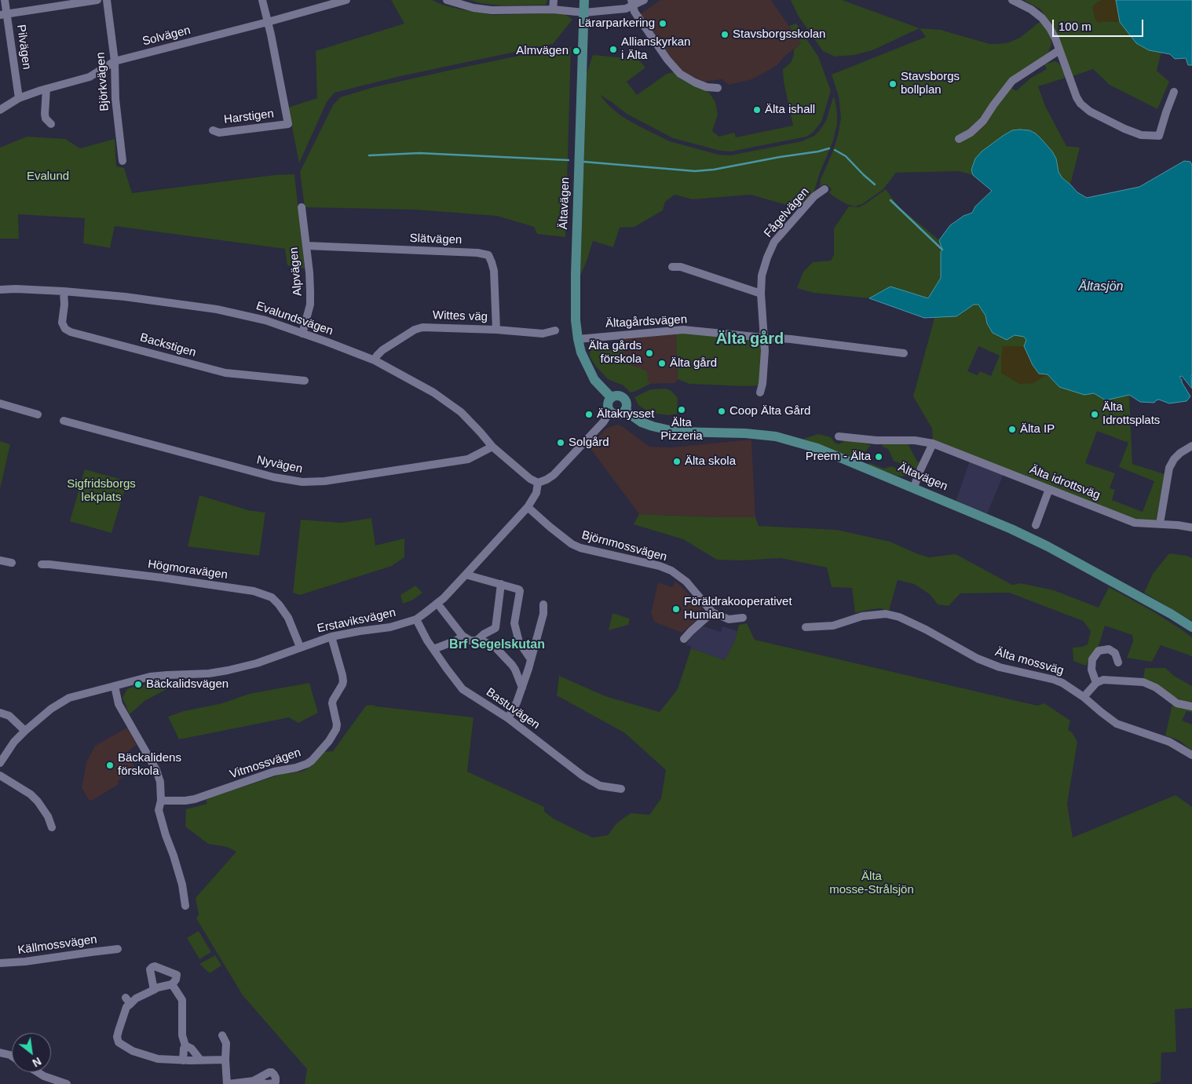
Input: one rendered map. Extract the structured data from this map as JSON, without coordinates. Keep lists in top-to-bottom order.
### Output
{
  "streets": {
    "main road": ["Ältavägen"],
    "street": [
      "Solvägen",
      "Pilvägen",
      "Björkvägen",
      "Harstigen",
      "Fågelvägen",
      "Slätvägen",
      "Alpvägen",
      "Wittes väg",
      "Evalundsvägen",
      "Ältagårdsvägen",
      "Backstigen",
      "Nyvägen",
      "Älta idrottsväg",
      "Björnmossvägen",
      "Högmoravägen",
      "Erstaviksvägen",
      "Älta mossväg",
      "Bastuvägen",
      "Vitmossvägen",
      "Källmossvägen"
    ]
  },
  "crossings": [
    ["Solvägen", "Pilvägen"],
    ["Solvägen", "Björkvägen"],
    ["Solvägen", "Harstigen"],
    ["Ältavägen", "Ältagårdsvägen"],
    ["Fågelvägen", "Ältagårdsvägen"],
    ["Slätvägen", "Alpvägen"],
    ["Slätvägen", "Wittes väg"],
    ["Alpvägen", "Evalundsvägen"],
    ["Wittes väg", "Evalundsvägen"],
    ["Evalundsvägen", "Backstigen"],
    ["Evalundsvägen", "Nyvägen"],
    ["Evalundsvägen", "Erstaviksvägen"],
    ["Björnmossvägen", "Erstaviksvägen"],
    ["Högmoravägen", "Erstaviksvägen"],
    ["Erstaviksvägen", "Bastuvägen"],
    ["Erstaviksvägen", "Vitmossvägen"]
  ],
  "districts": ["Älta gård", "Brf Segelskutan"],
  "water": ["Ältasjön"],
  "parks": ["Evalund", "Sigfridsborgs lekplats", "Älta mosse-Strålsjön"],
  "places": [
    "Lärarparkering",
    "Stavsborgsskolan",
    "Allianskyrkan i Älta",
    "Almvägen",
    "Stavsborgs bollplan",
    "Älta ishall",
    "Älta gårds förskola",
    "Älta gård",
    "Älta Pizzeria",
    "Coop Älta Gård",
    "Ältakrysset",
    "Älta Idrottsplats",
    "Älta IP",
    "Solgård",
    "Preem - Älta",
    "Älta skola",
    "Föräldrakooperativet Humlan",
    "Bäckalidsvägen",
    "Bäckalidens förskola"
  ],
  "scale_bar": "100 m",
  "north": "bottom right"
}
